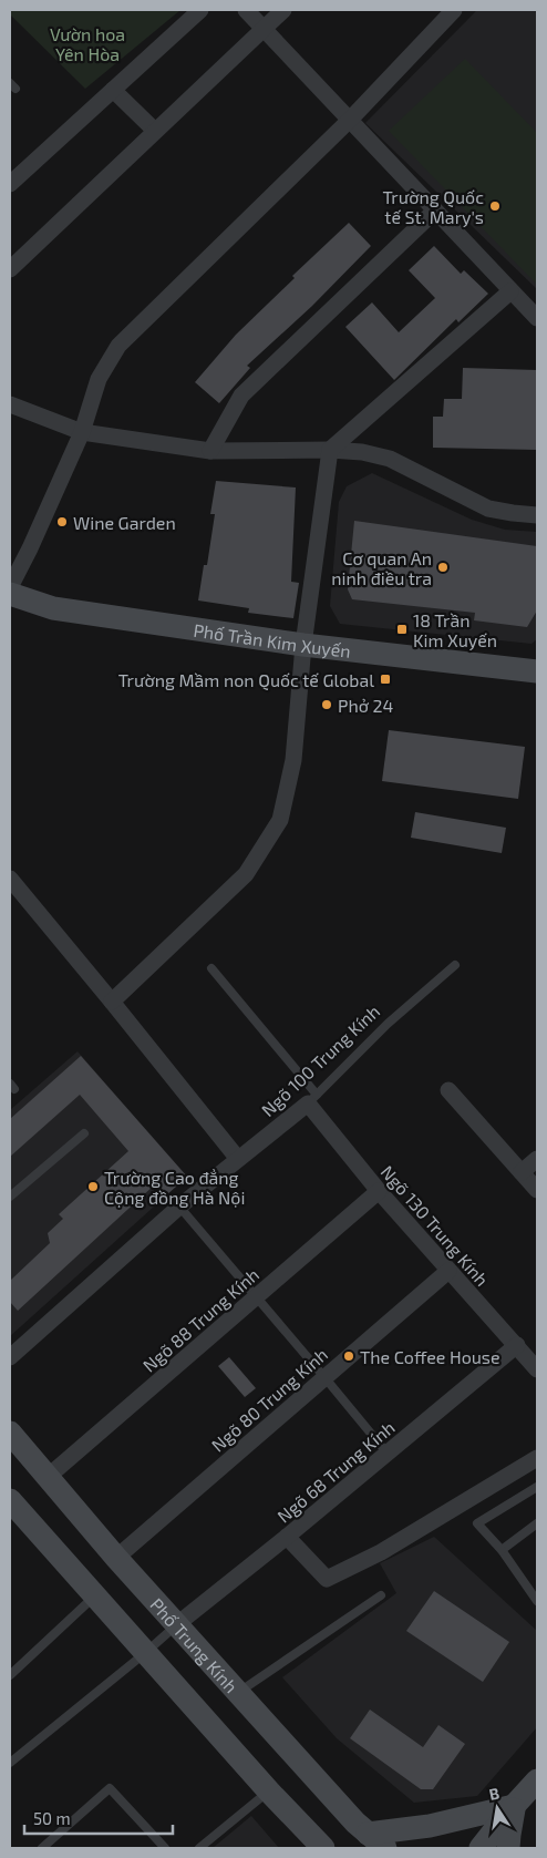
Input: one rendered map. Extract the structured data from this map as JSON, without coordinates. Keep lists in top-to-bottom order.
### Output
{
  "streets": {
    "main road": ["Phố Trần Kim Xuyến", "Phố Trung Kính"],
    "street": [
      "Ngõ 100 Trung Kính",
      "Ngõ 130 Trung Kính",
      "Ngõ 88 Trung Kính",
      "Ngõ 80 Trung Kính",
      "Ngõ 68 Trung Kính"
    ]
  },
  "crossings": [
    ["Ngõ 100 Trung Kính", "Ngõ 130 Trung Kính"],
    ["Ngõ 130 Trung Kính", "Ngõ 88 Trung Kính"],
    ["Ngõ 130 Trung Kính", "Ngõ 80 Trung Kính"],
    ["Ngõ 130 Trung Kính", "Ngõ 68 Trung Kính"],
    ["Ngõ 88 Trung Kính", "Phố Trung Kính"],
    ["Ngõ 80 Trung Kính", "Phố Trung Kính"],
    ["Ngõ 68 Trung Kính", "Phố Trung Kính"]
  ],
  "parks": ["Vườn hoa Yên Hòa"],
  "places": {
    "other": [
      "Trường Quốc tế St. Mary's",
      "Wine Garden",
      "Cơ quan An ninh điều tra",
      "Phở 24",
      "Trường Cao đẳng Cộng đồng Hà Nội",
      "The Coffee House"
    ],
    "transit": ["18 Trần Kim Xuyến", "Trường Mầm non Quốc tế Global"]
  },
  "scale_bar": "50 m",
  "north": "top"
}
